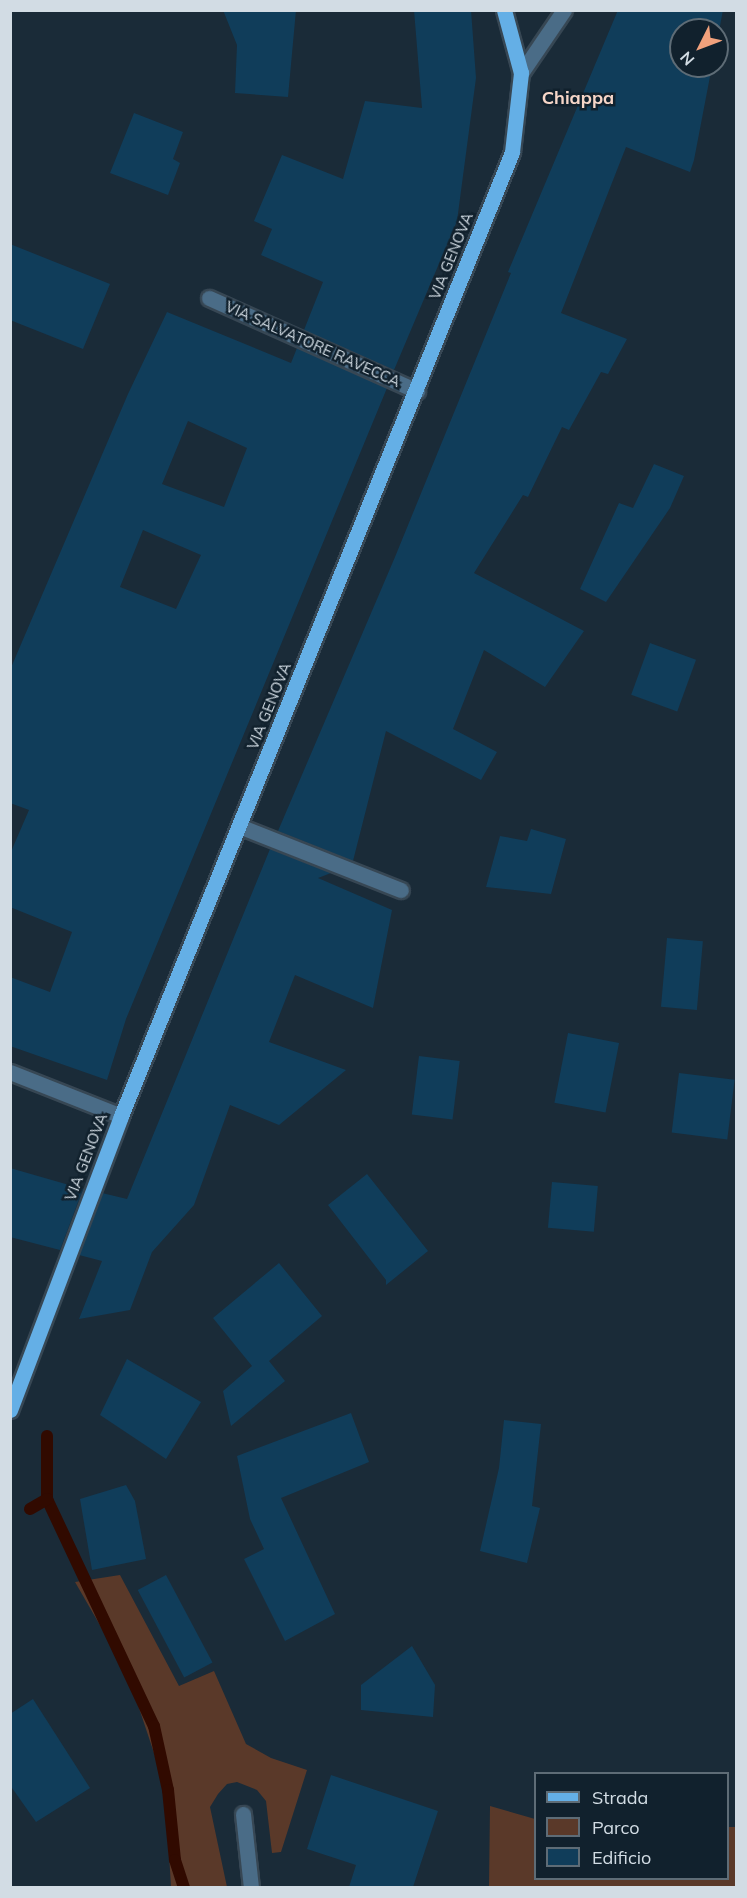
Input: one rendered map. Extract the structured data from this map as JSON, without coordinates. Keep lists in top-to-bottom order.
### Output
{
  "streets": {
    "main road": ["VIA GENOVA"],
    "street": ["VIA SALVATORE RAVECCA"]
  },
  "crossings": [
    ["VIA GENOVA", "VIA SALVATORE RAVECCA"]
  ],
  "districts": ["Chiappa"],
  "legend": ["Strada", "Parco", "Edificio"],
  "north": "bottom left"
}
